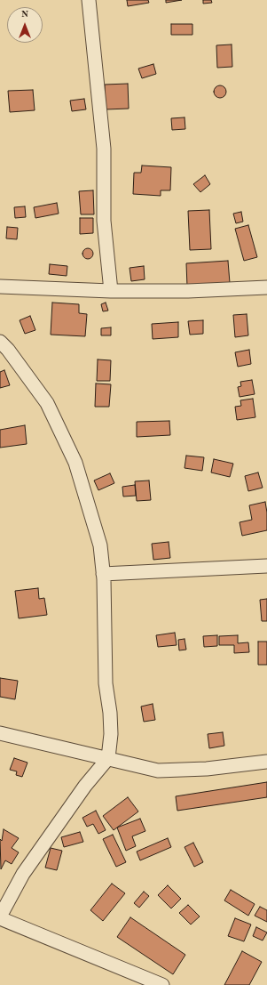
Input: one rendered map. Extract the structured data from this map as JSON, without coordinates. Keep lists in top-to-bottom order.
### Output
{
  "north": "top"
}
